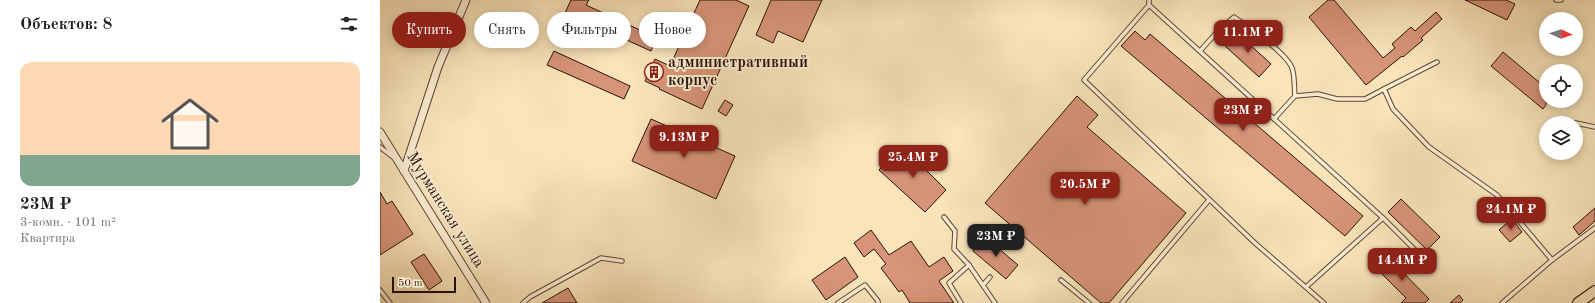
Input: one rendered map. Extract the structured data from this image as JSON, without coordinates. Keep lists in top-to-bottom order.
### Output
{
  "streets": {
    "street": ["Мурманская улица"]
  },
  "places": {
    "building": ["административный корпус"]
  },
  "scale_bar": "50 m",
  "north": "right",
  "page": {
    "heading": "Объектов: 8",
    "chip": [
      "Купить",
      "Снять",
      "Фильтры",
      "Новое"
    ],
    "price": [
      "11.1M ₽",
      "23M ₽",
      "9.13M ₽",
      "25.4M ₽",
      "20.5M ₽",
      "24.1M ₽",
      "23M ₽",
      "14.4M ₽"
    ],
    "list": [
      {
        "name": "23M ₽",
        "note": "3-комн. · 101 m² · Квартира"
      }
    ],
    "scale": "50 m"
  }
}
